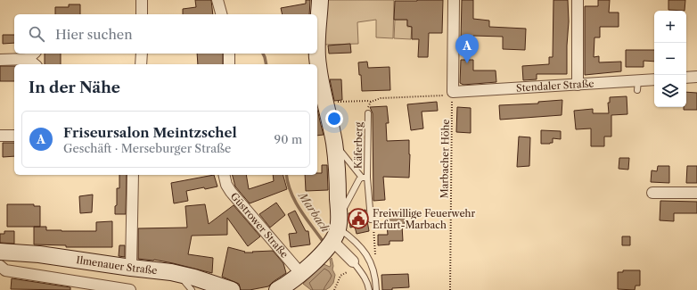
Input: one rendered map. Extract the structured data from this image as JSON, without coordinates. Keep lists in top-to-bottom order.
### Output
{
  "streets": {
    "street": ["Stendaler Straße", "Güstrower Straße", "Ilmenauer Straße"],
    "lane": ["Käferberg"],
    "path": ["Marbacher Höhe"]
  },
  "crossings": [
    ["Stendaler Straße", "Marbacher Höhe"]
  ],
  "water": ["Marbach"],
  "places": {
    "public building": ["Freiwillige Feuerwehr Erfurt-Marbach"]
  },
  "page": {
    "map_buttons": ["+", "−"],
    "search": "Hier suchen",
    "pins": "A",
    "heading": "In der Nähe",
    "list": [
      {
        "mark": "A",
        "name": "Friseursalon Meintzschel",
        "note": "Geschäft · Merseburger Straße",
        "value": "90 m"
      }
    ]
  }
}
